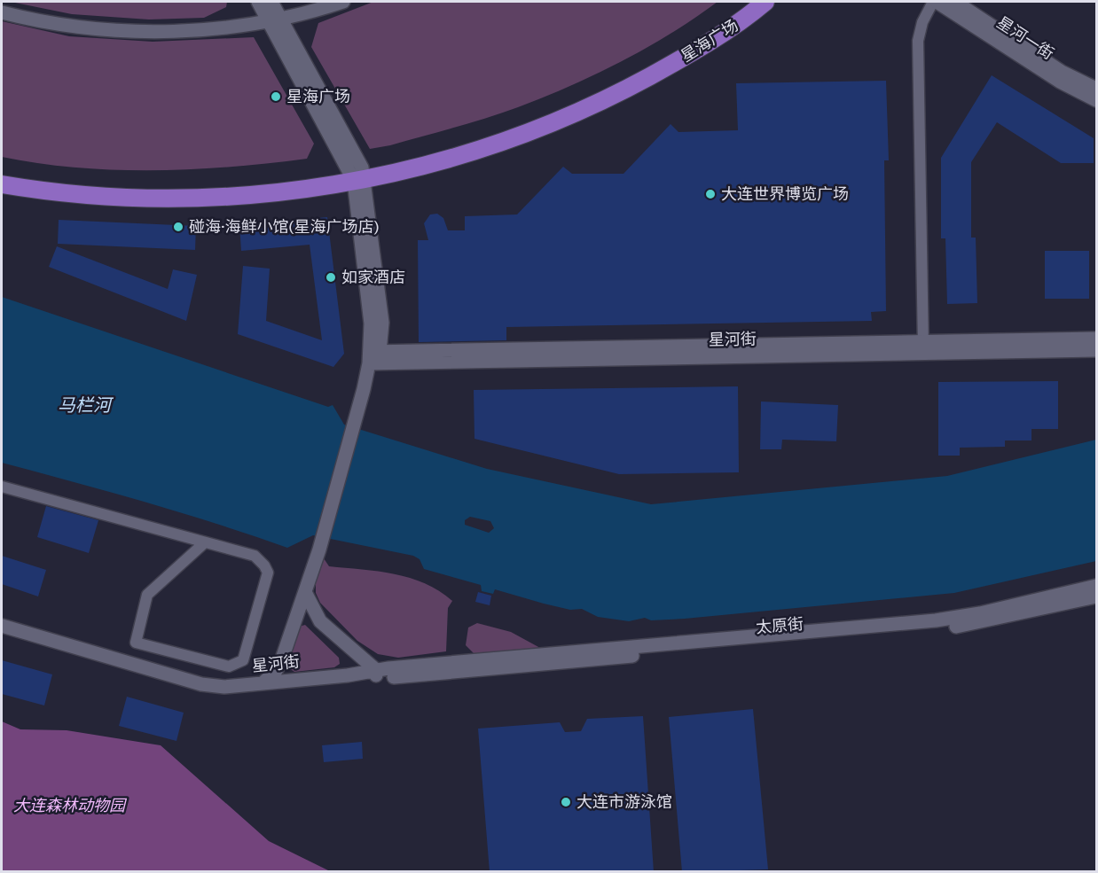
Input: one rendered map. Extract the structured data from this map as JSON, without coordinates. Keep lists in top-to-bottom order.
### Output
{
  "streets": {
    "highway": ["星海广场"],
    "street": ["星河一街", "星河街", "太原街"]
  },
  "crossings": [
    ["星河街", "太原街"]
  ],
  "water": ["马栏河"],
  "parks": ["大连森林动物园"],
  "places": [
    "星海广场",
    "大连世界博览广场",
    "碰海·海鲜小馆(星海广场店)",
    "如家酒店",
    "大连市游泳馆"
  ]
}
